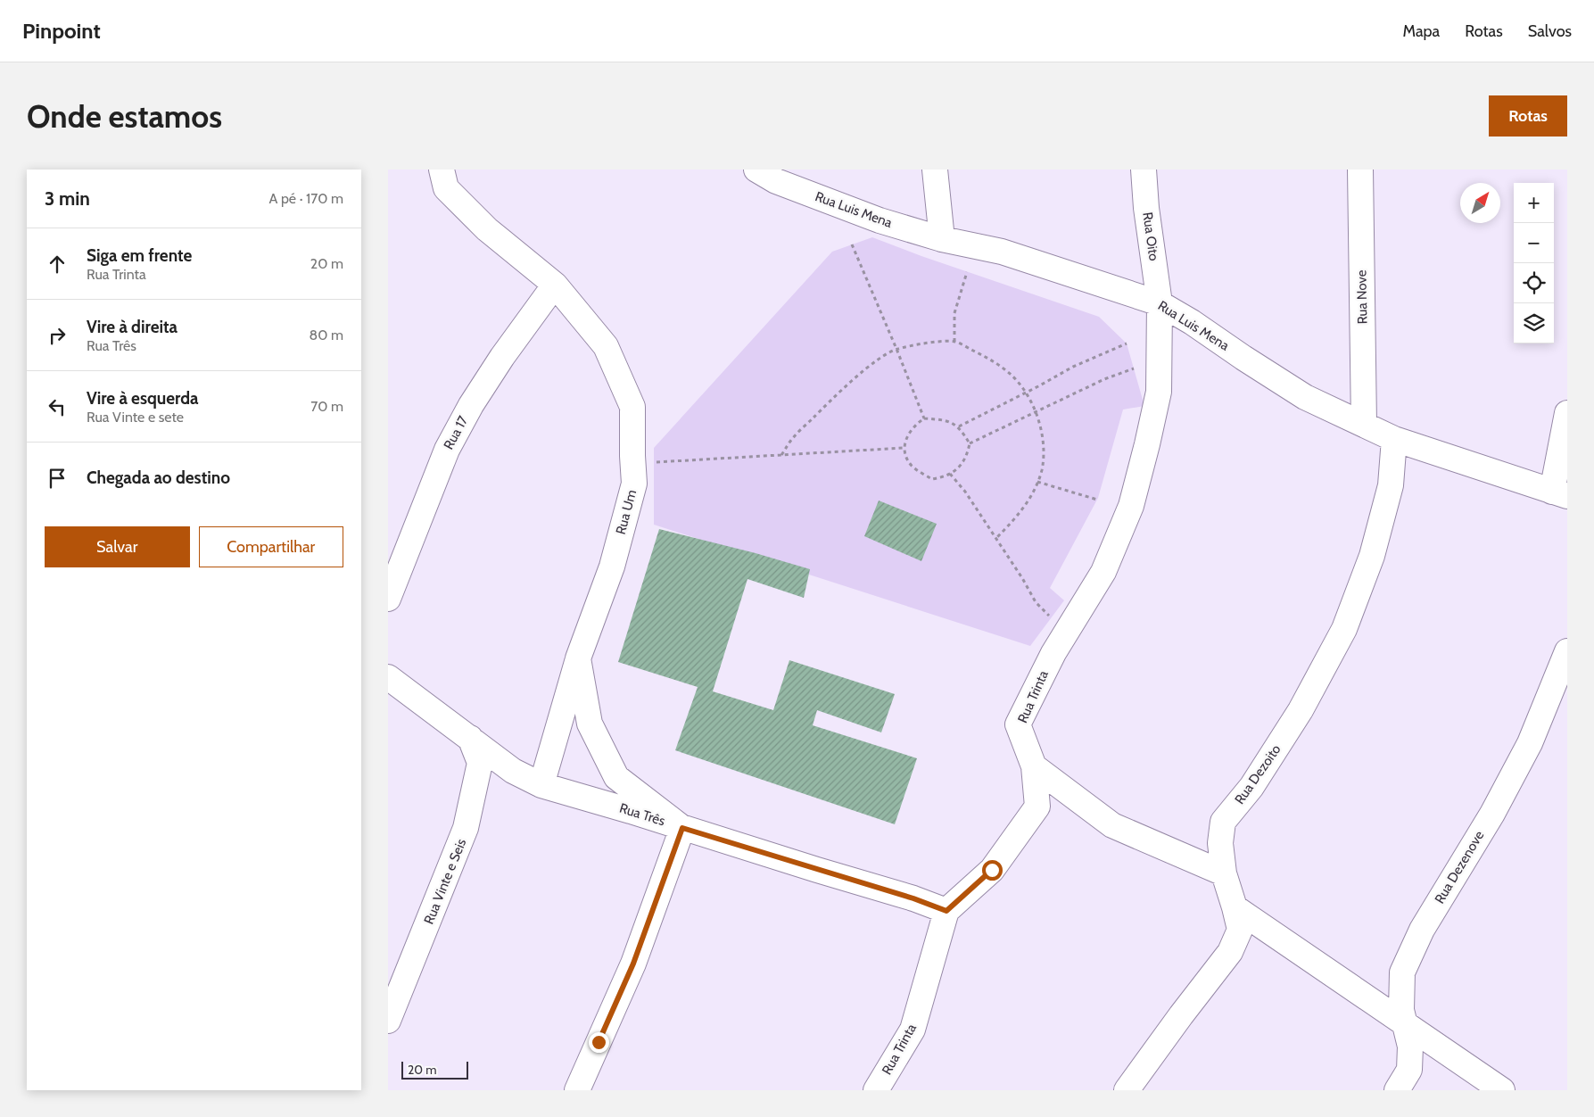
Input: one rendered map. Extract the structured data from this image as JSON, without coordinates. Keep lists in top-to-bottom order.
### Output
{
  "streets": {
    "street": [
      "Rua Luis Mena",
      "Rua Oito",
      "Rua Nove",
      "Rua 17",
      "Rua Um",
      "Rua Trinta",
      "Rua Dezoito",
      "Rua Três",
      "Rua Dezenove",
      "Rua Vinte e Seis"
    ]
  },
  "crossings": [
    ["Rua Luis Mena", "Rua Oito"],
    ["Rua Luis Mena", "Rua Nove"],
    ["Rua Luis Mena", "Rua Trinta"],
    ["Rua Luis Mena", "Rua Dezoito"],
    ["Rua Oito", "Rua Trinta"],
    ["Rua 17", "Rua Um"],
    ["Rua Um", "Rua Três"],
    ["Rua Trinta", "Rua Três"],
    ["Rua Três", "Rua Vinte e Seis"]
  ],
  "scale_bar": "20 m",
  "north": "top right",
  "page": {
    "header": "Pinpoint",
    "nav": ["Mapa", "Rotas", "Salvos"],
    "buttons": [
      "Rotas",
      ["Salvar", "Compartilhar"]
    ],
    "title": "Onde estamos",
    "heading": ["3 min", "A pé · 170 m"],
    "map_buttons": ["+", "−"],
    "list": [
      ["Siga em frente", "Rua Trinta", "20 m"],
      ["Vire à direita", "Rua Três", "80 m"],
      ["Vire à esquerda", "Rua Vinte e sete", "70 m"],
      "Chegada ao destino"
    ],
    "scale": "20 m"
  }
}
